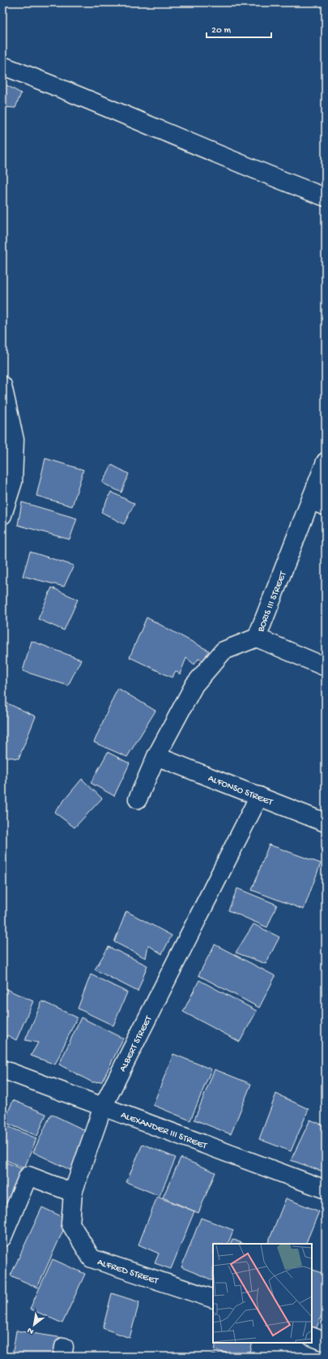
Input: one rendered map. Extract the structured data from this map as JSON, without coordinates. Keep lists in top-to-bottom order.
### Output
{
  "streets": {
    "street": [
      "BORIS III STREET",
      "ALFONSO STREET",
      "ALBERT STREET",
      "ALEXANDER III STREET",
      "ALFRED STREET"
    ]
  },
  "crossings": [
    ["BORIS III STREET", "ALFONSO STREET"],
    ["ALFONSO STREET", "ALBERT STREET"],
    ["ALBERT STREET", "ALEXANDER III STREET"],
    ["ALBERT STREET", "ALFRED STREET"]
  ],
  "scale_bar": "20 m",
  "north": "bottom left"
}
